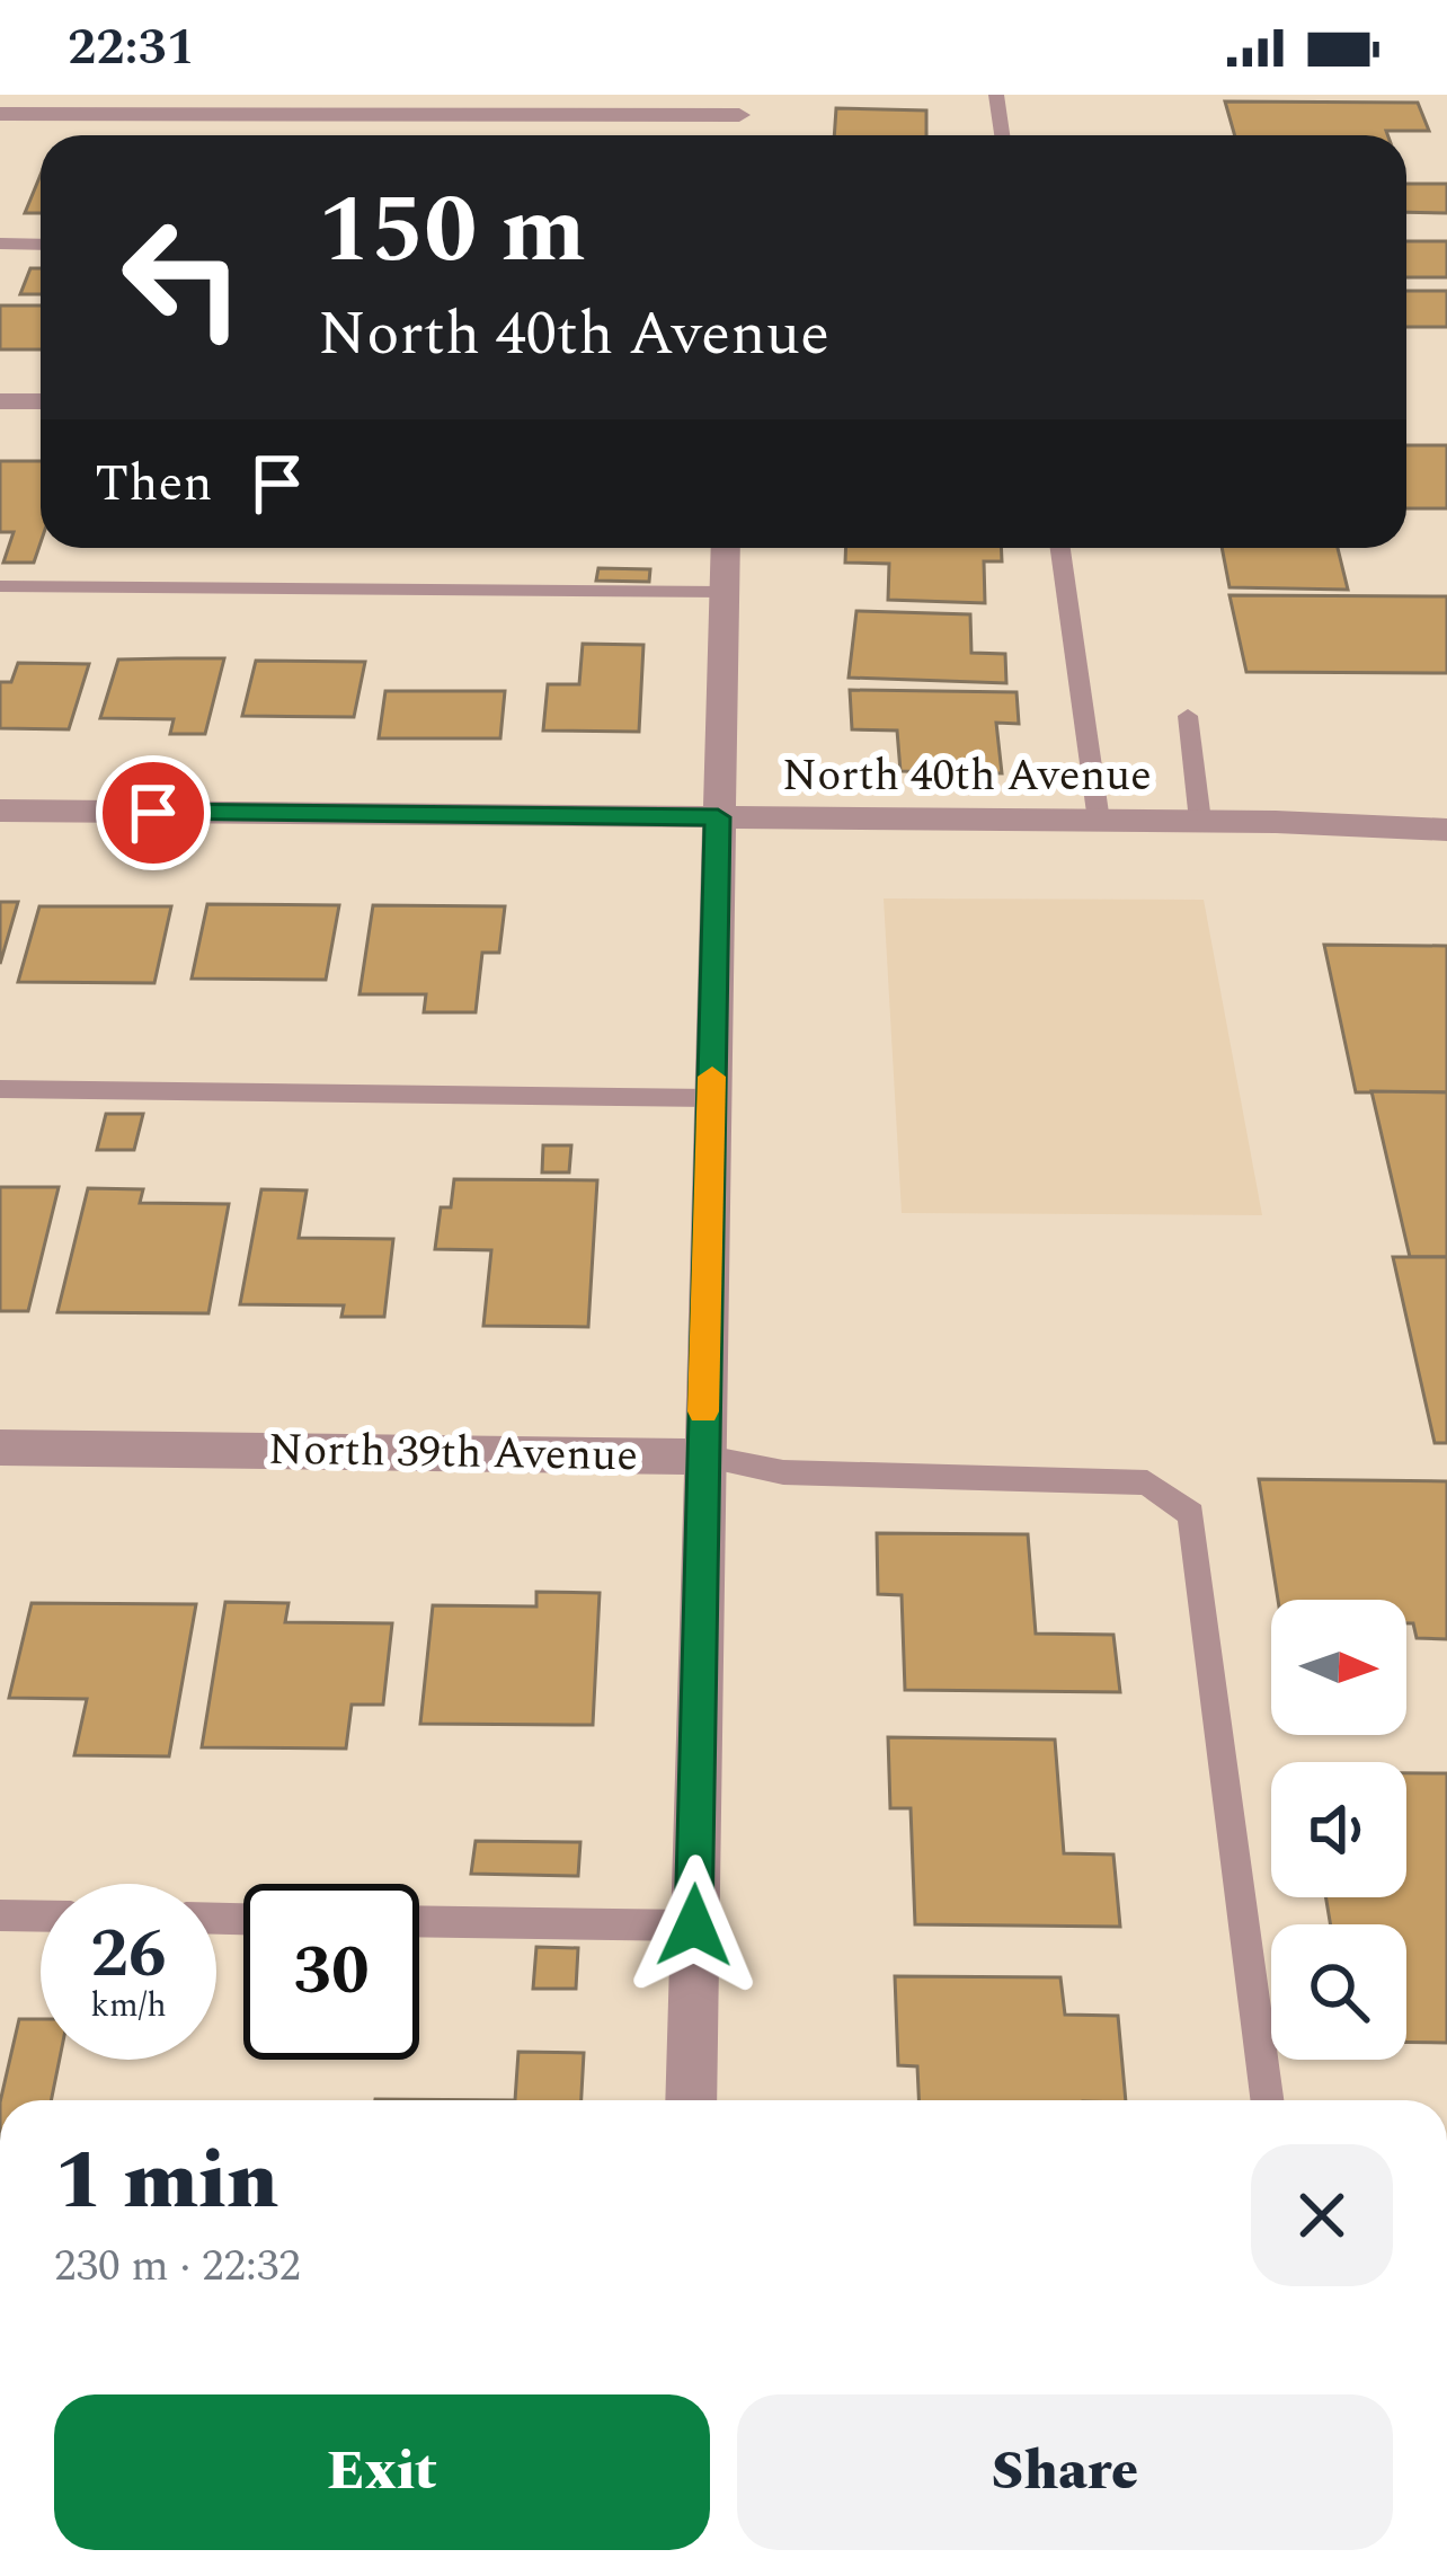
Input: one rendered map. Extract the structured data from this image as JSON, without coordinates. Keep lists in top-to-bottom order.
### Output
{
  "streets": {
    "street": ["North 40th Avenue", "North 39th Avenue"]
  },
  "north": "right",
  "page": {
    "status": "22:31",
    "turn": ["150 m", "North 40th Avenue"],
    "then": "Then",
    "speed": "26 km/h",
    "limit": "30",
    "heading": ["1 min", "230 m · 22:32"],
    "buttons": ["Exit", "Share"]
  }
}
